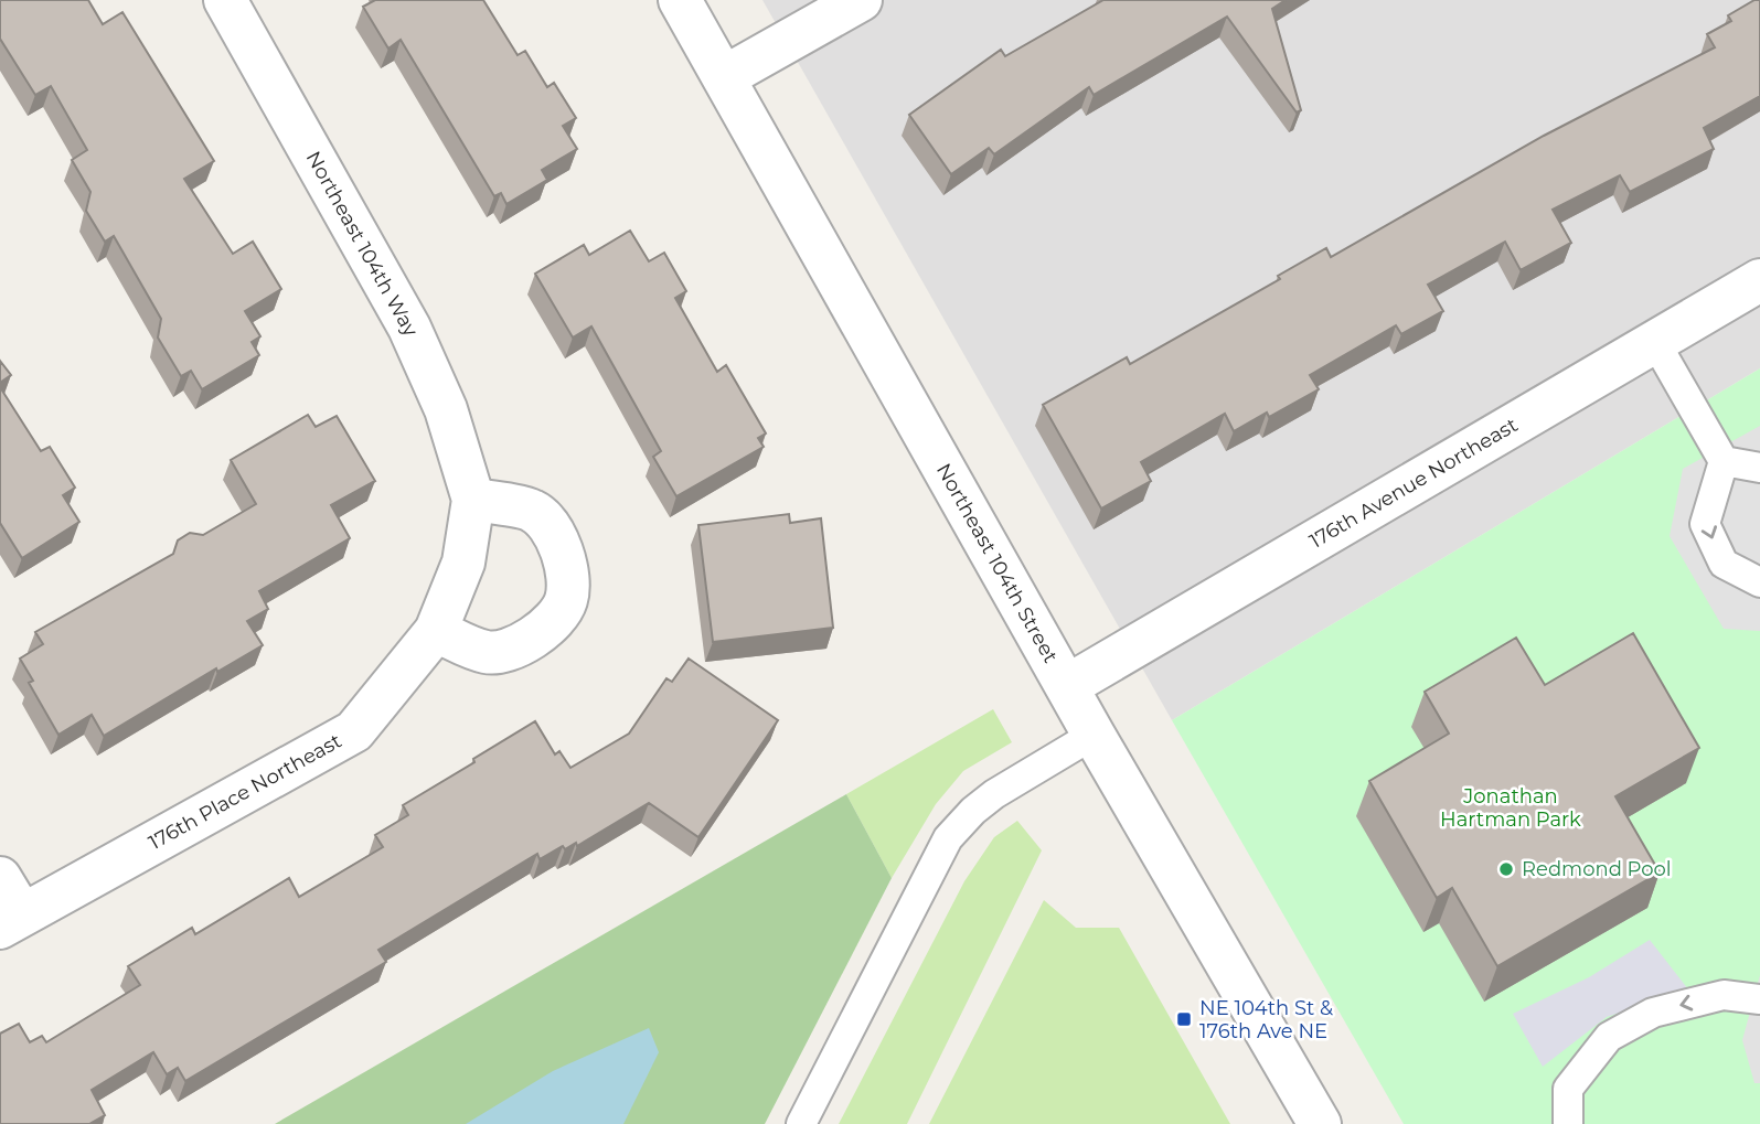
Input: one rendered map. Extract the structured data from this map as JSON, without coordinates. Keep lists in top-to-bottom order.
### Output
{
  "streets": {
    "street": [
      "Northeast 104th Way",
      "176th Avenue Northeast",
      "Northeast 104th Street",
      "176th Place Northeast"
    ]
  },
  "crossings": [
    ["Northeast 104th Way", "176th Place Northeast"],
    ["176th Avenue Northeast", "Northeast 104th Street"]
  ],
  "parks": ["Jonathan Hartman Park"],
  "places": {
    "other": ["Redmond Pool"],
    "transit": ["NE 104th St & 176th Ave NE"]
  }
}
